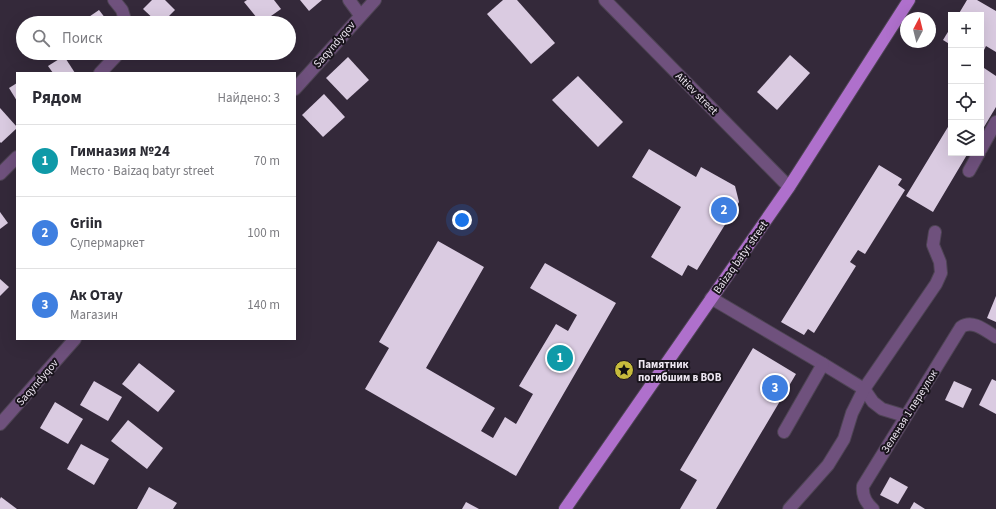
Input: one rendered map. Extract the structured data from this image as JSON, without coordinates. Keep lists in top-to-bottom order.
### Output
{
  "streets": {
    "main road": ["Baizaq batyr street"],
    "street": ["Saqyndyqov", "Aitiev street", "Зеленая 1 переулок"]
  },
  "crossings": [
    ["Aitiev street", "Baizaq batyr street"]
  ],
  "places": {
    "place": ["Памятник погибшим в ВОВ"]
  },
  "north": "top",
  "page": {
    "map_buttons": ["+", "−"],
    "search": "Поиск",
    "heading": ["Рядом", "Найдено: 3"],
    "list": [
      {
        "mark": "1",
        "name": "Гимназия №24",
        "note": "Место · Baizaq batyr street",
        "value": "70 m"
      },
      {
        "mark": "2",
        "name": "Griin",
        "note": "Супермаркет",
        "value": "100 m"
      },
      {
        "mark": "3",
        "name": "Ак Отау",
        "note": "Магазин",
        "value": "140 m"
      }
    ],
    "pins": ["2", "1", "3"]
  }
}
